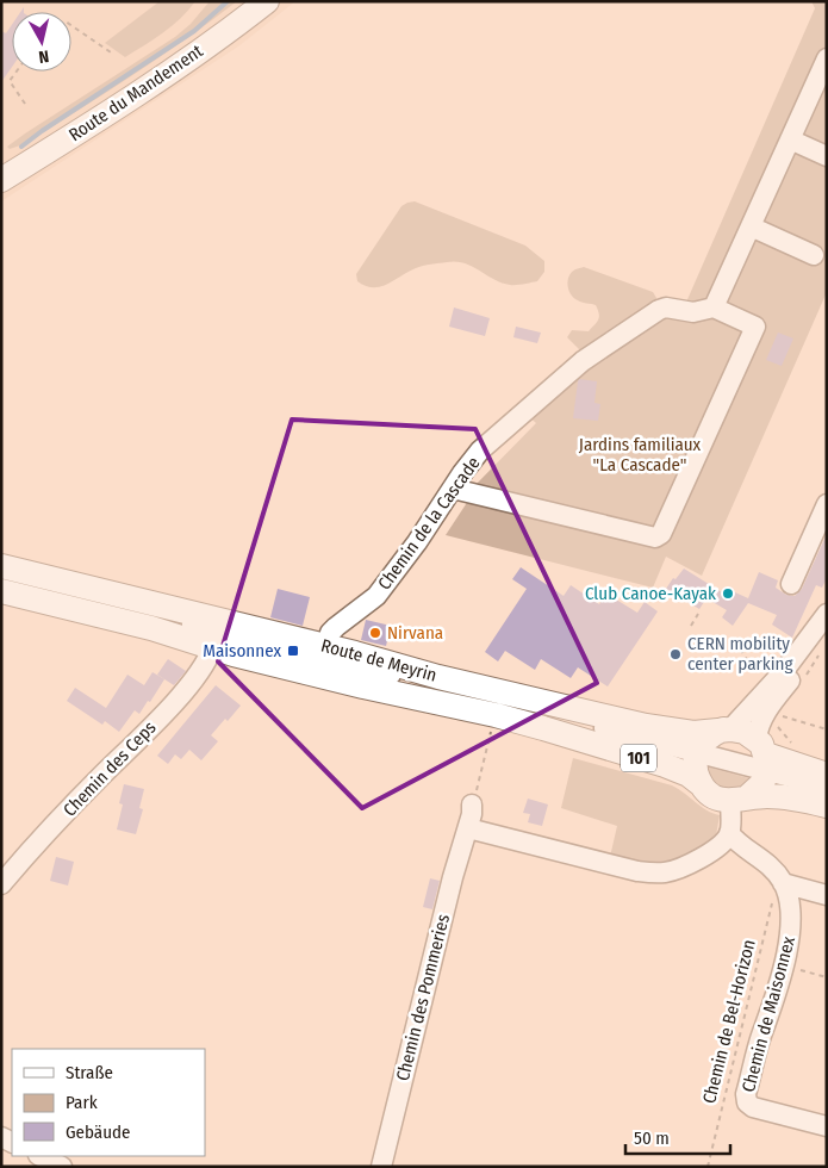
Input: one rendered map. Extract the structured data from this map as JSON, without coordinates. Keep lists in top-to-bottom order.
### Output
{
  "streets": {
    "main road": ["Route du Mandement", "Route de Meyrin", "101"],
    "street": [
      "Chemin de la Cascade",
      "Chemin des Ceps",
      "Chemin des Pommeries",
      "Chemin de Maisonnex"
    ],
    "path": ["Chemin de Bel-Horizon"]
  },
  "crossings": [
    ["Chemin de la Cascade", "Route de Meyrin"],
    ["Route de Meyrin", "Chemin des Ceps"],
    ["Chemin de Maisonnex", "Chemin de Bel-Horizon"]
  ],
  "parks": ["Jardins familiaux \"La Cascade\""],
  "places": {
    "other": ["Club Canoe-Kayak", "Nirvana", "CERN mobility center parking"],
    "transit": ["Maisonnex"]
  },
  "legend": ["Straße", "Park", "Gebäude"],
  "scale_bar": "50 m",
  "north": "bottom"
}
